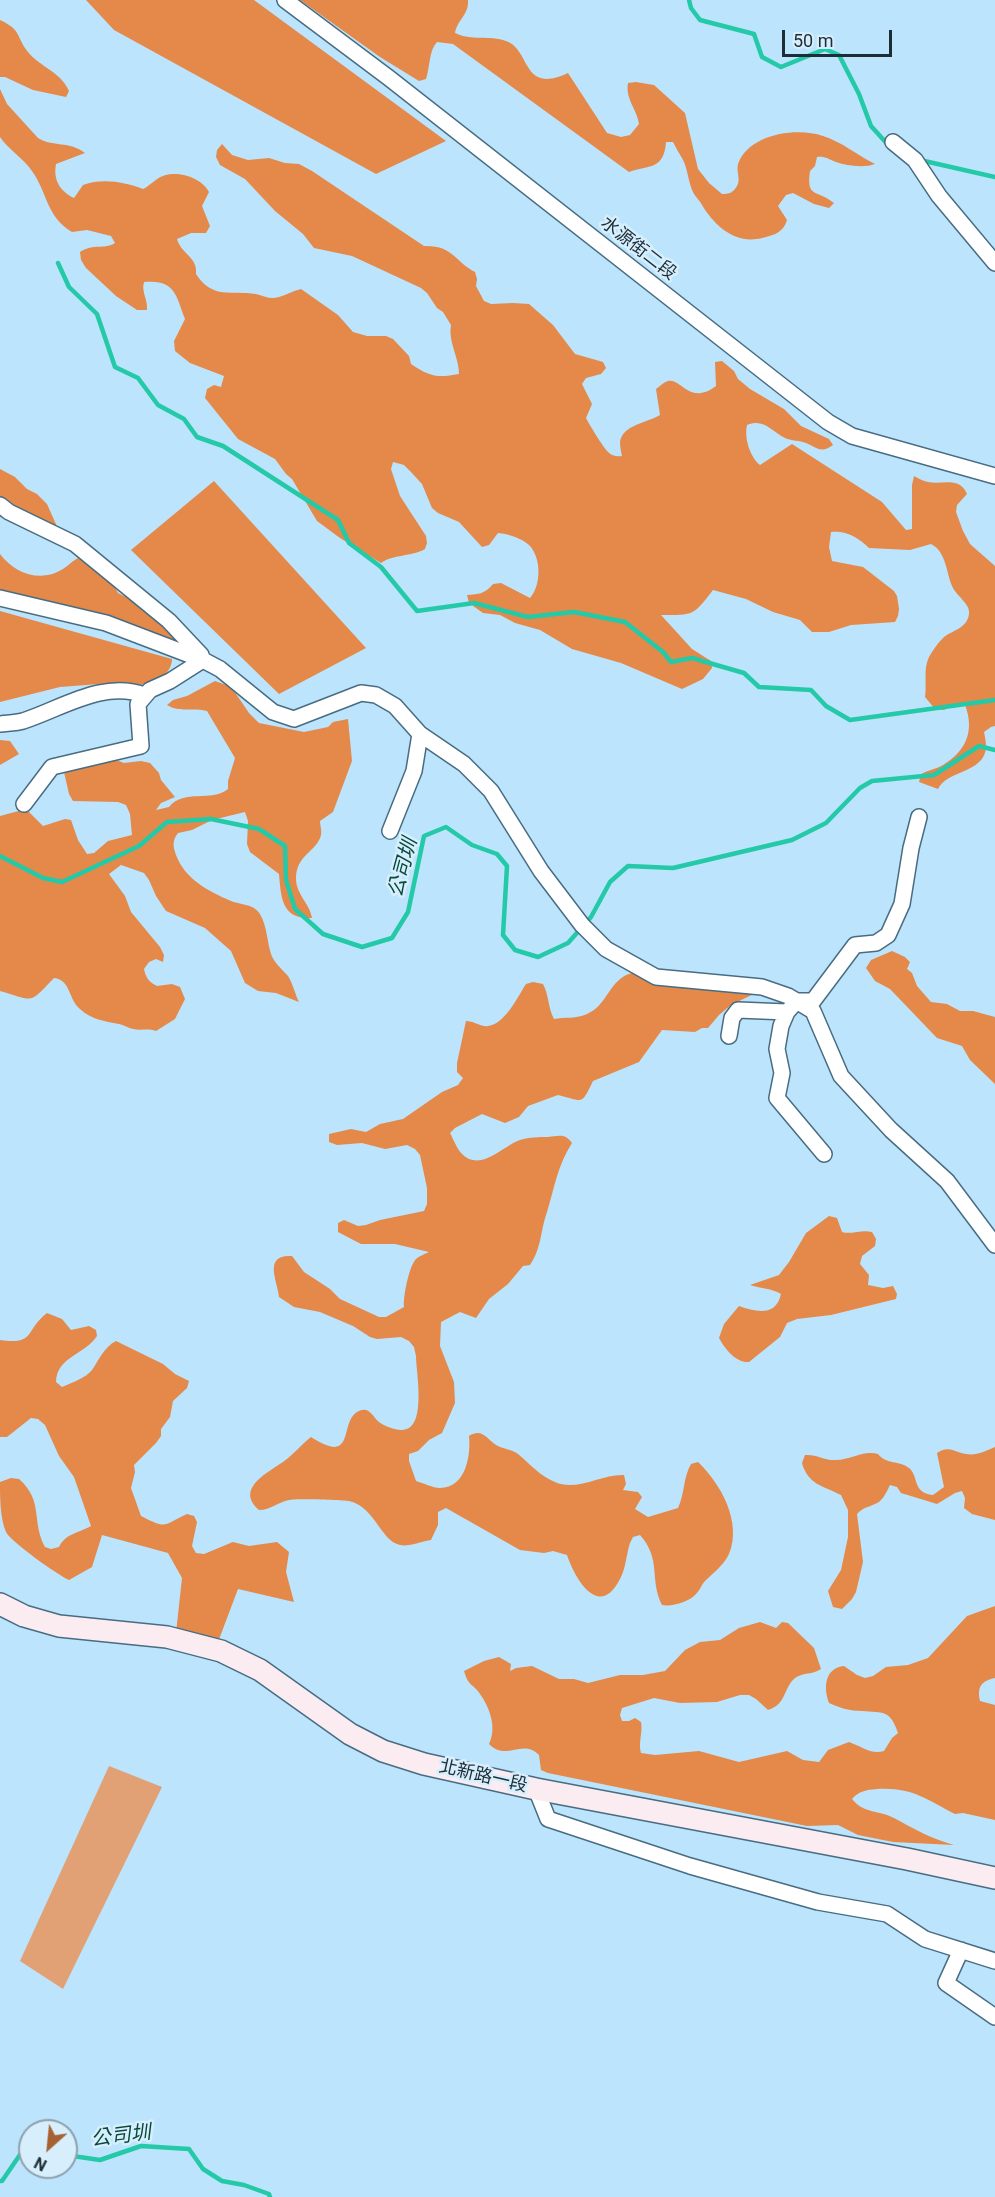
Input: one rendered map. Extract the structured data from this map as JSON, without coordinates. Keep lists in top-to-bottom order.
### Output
{
  "streets": {
    "main road": ["北新路一段"],
    "street": ["水源街二段"]
  },
  "water": ["公司圳"],
  "scale_bar": "50 m",
  "north": "bottom left"
}
